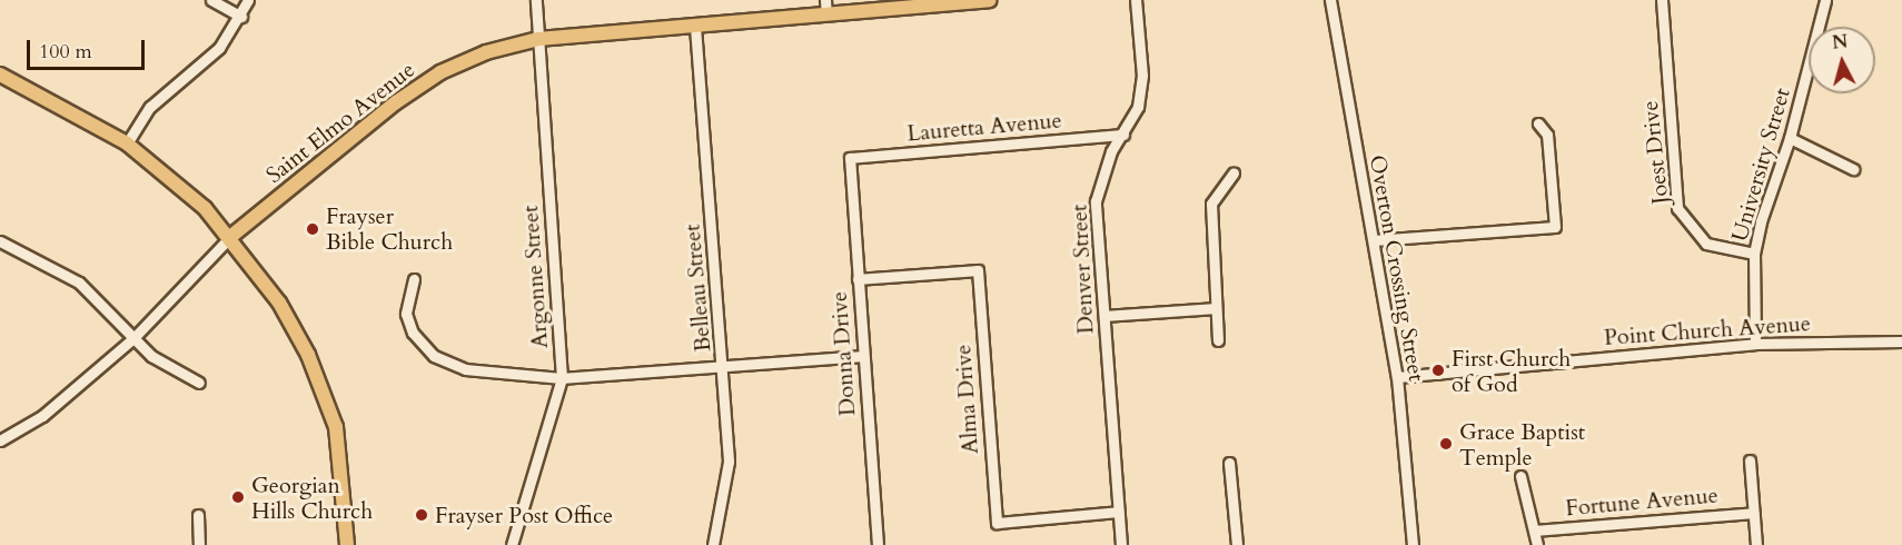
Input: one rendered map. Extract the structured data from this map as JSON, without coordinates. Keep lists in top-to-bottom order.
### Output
{
  "streets": {
    "main road": ["Saint Elmo Avenue"],
    "street": [
      "Lauretta Avenue",
      "Joest Drive",
      "University Street",
      "Overton Crossing Street",
      "Denver Street",
      "Argonne Street",
      "Belleau Street",
      "Point Church Avenue",
      "Donna Drive",
      "Alma Drive",
      "Fortune Avenue"
    ]
  },
  "crossings": [
    ["Saint Elmo Avenue", "Argonne Street"],
    ["Saint Elmo Avenue", "Belleau Street"],
    ["Lauretta Avenue", "Denver Street"],
    ["Lauretta Avenue", "Donna Drive"],
    ["Joest Drive", "University Street"],
    ["University Street", "Point Church Avenue"],
    ["Overton Crossing Street", "Point Church Avenue"],
    ["Denver Street", "Alma Drive"],
    ["Donna Drive", "Alma Drive"]
  ],
  "places": [
    "Frayser Bible Church",
    "First Church of God",
    "Grace Baptist Temple",
    "Georgian Hills Church",
    "Frayser Post Office"
  ],
  "scale_bar": "100 m",
  "north": "top"
}
